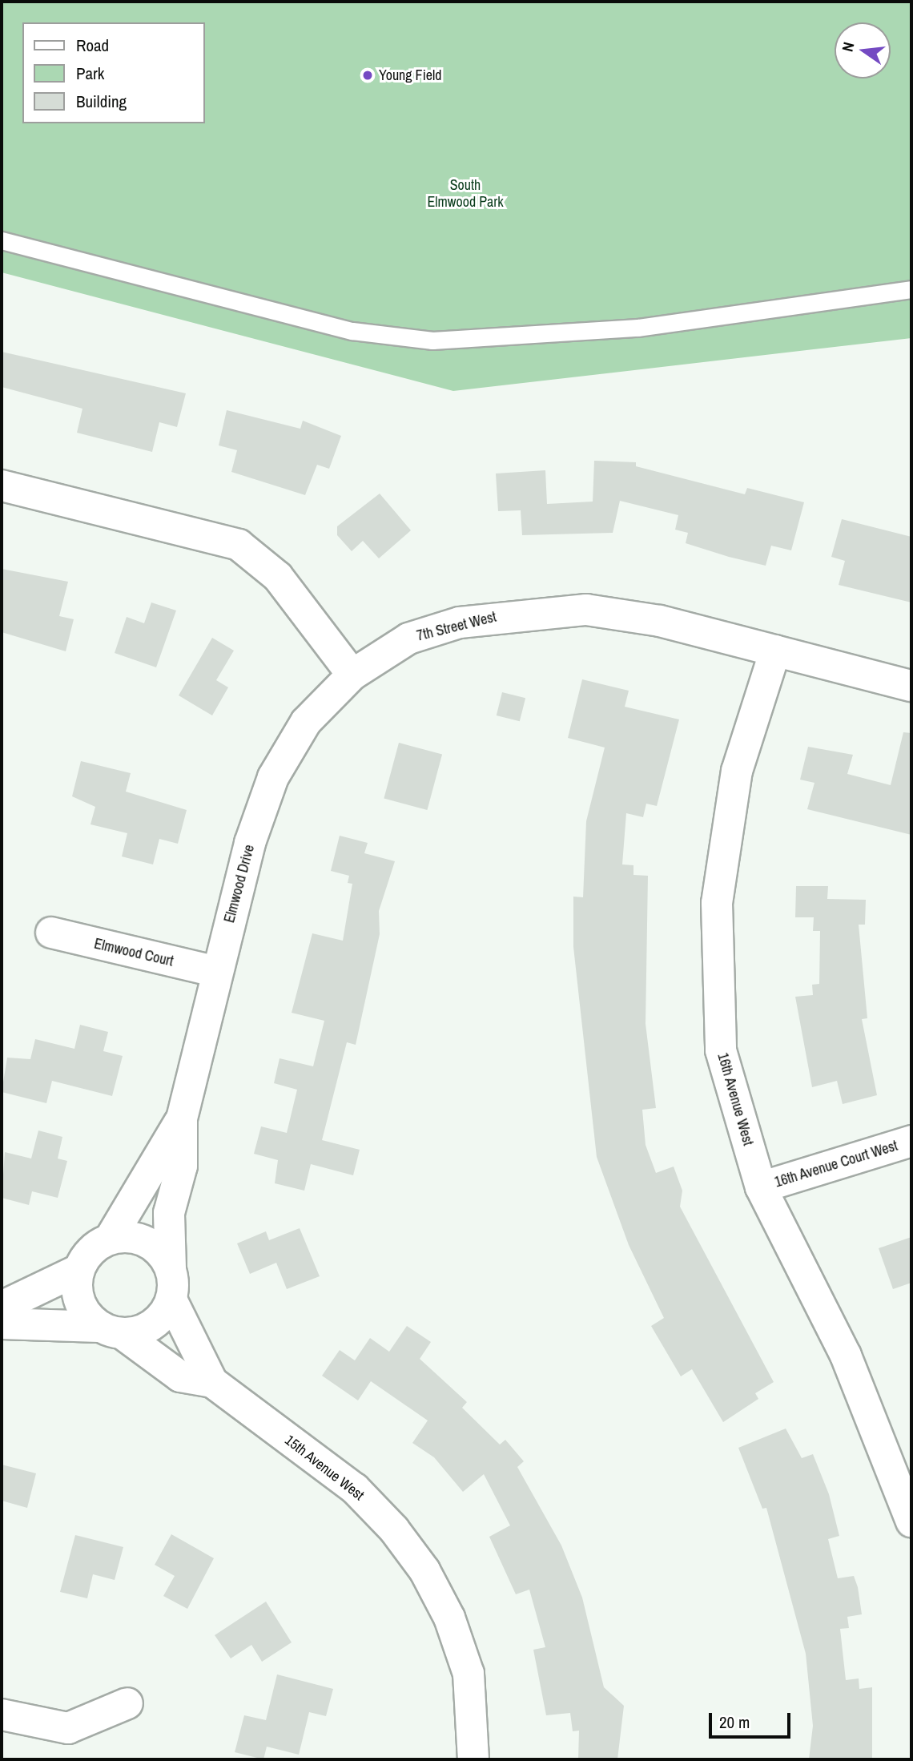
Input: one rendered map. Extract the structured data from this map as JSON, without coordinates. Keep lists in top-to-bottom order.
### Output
{
  "streets": {
    "street": [
      "7th Street West",
      "Elmwood Drive",
      "Elmwood Court",
      "16th Avenue West",
      "16th Avenue Court West",
      "15th Avenue West"
    ]
  },
  "crossings": [
    ["7th Street West", "Elmwood Drive"],
    ["7th Street West", "16th Avenue West"],
    ["Elmwood Drive", "Elmwood Court"],
    ["Elmwood Drive", "15th Avenue West"],
    ["16th Avenue West", "16th Avenue Court West"]
  ],
  "parks": ["South Elmwood Park"],
  "places": ["Young Field"],
  "legend": ["Road", "Park", "Building"],
  "scale_bar": "20 m",
  "north": "left"
}
